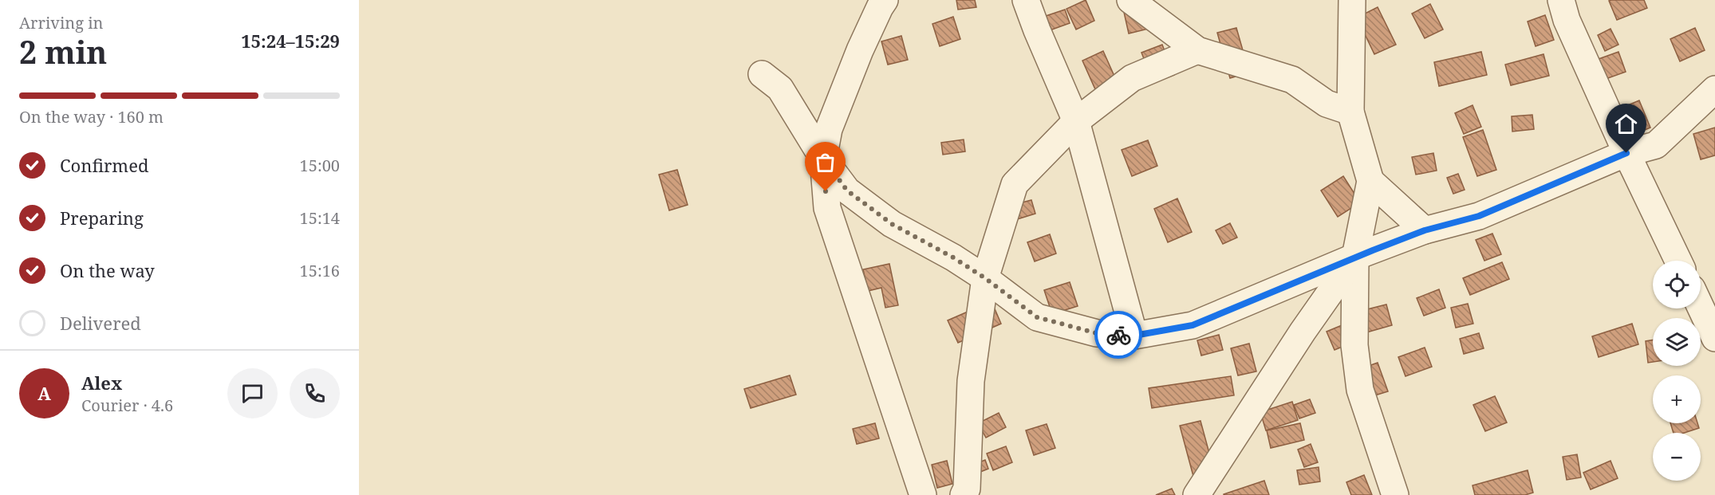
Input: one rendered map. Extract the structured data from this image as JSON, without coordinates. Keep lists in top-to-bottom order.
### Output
{
  "page": {
    "heading": ["2 min", "Arriving in", "15:24–15:29"],
    "panel": ["Alex", "Courier · 4.6"],
    "bar": "On the way · 160 m",
    "list": [
      ["Confirmed", "15:00"],
      ["Preparing", "15:14"],
      ["On the way", "15:16"],
      "Delivered"
    ],
    "map_buttons": ["+", "−"],
    "round": "A"
  }
}
